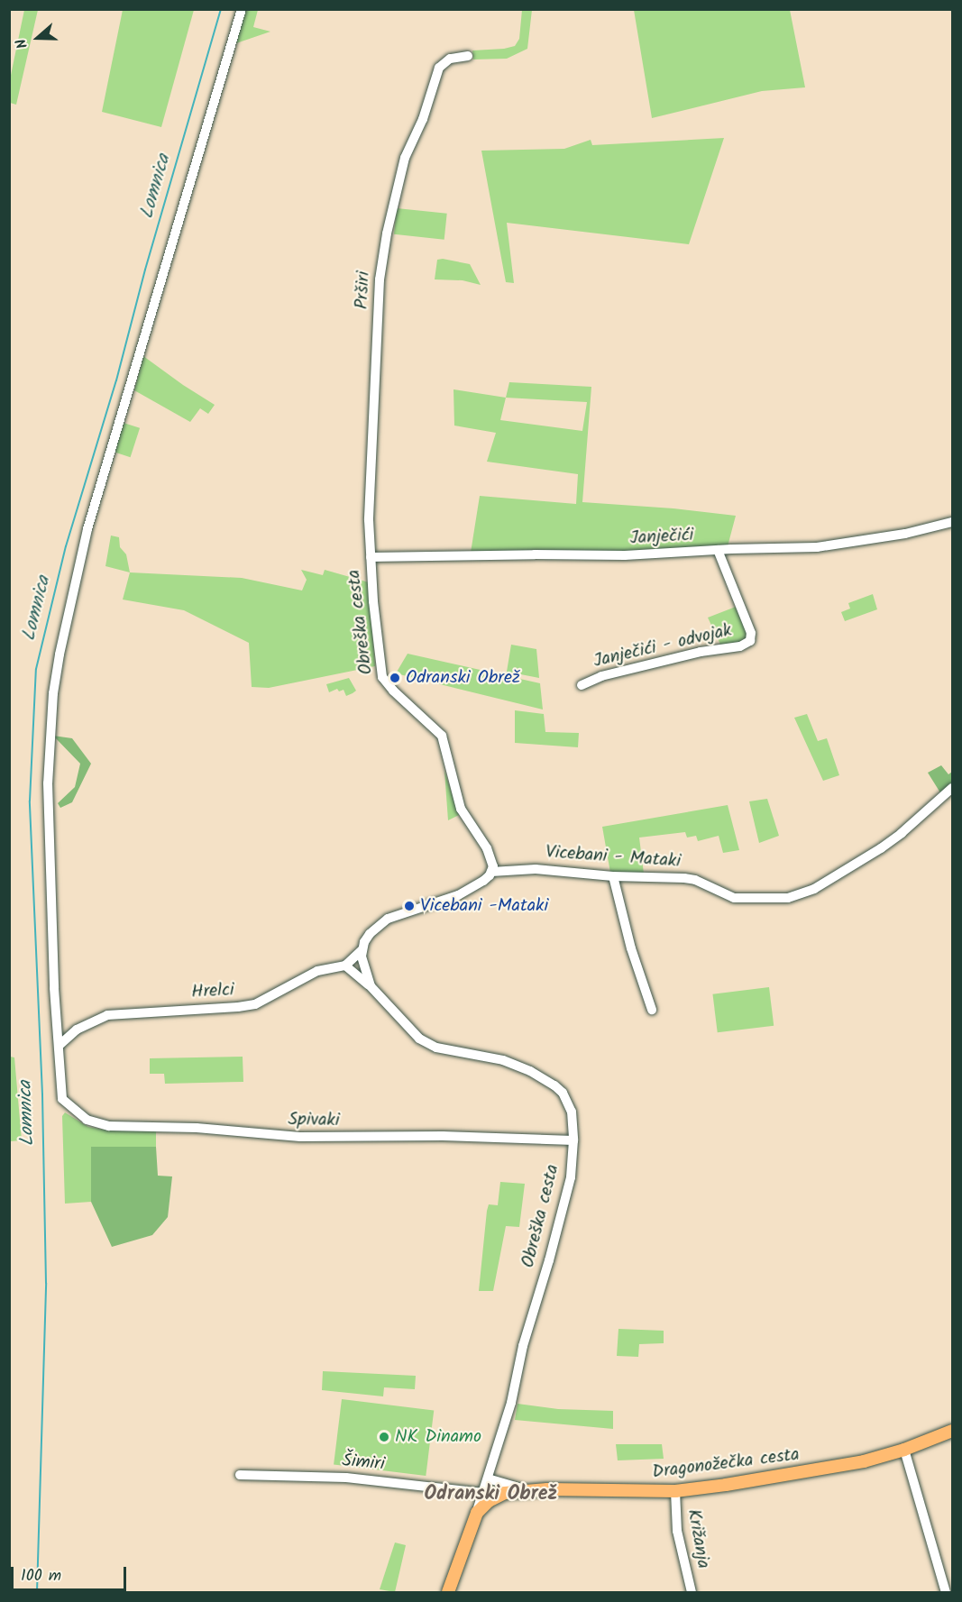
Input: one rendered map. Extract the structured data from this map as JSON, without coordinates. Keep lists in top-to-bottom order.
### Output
{
  "streets": {
    "main road": ["Obreška cesta", "Dragonožečka cesta"],
    "street": [
      "Prširi",
      "Janječići",
      "Janječići - odvojak",
      "Vicebani - Mataki",
      "Hrelci",
      "Spivaki",
      "Šimiri",
      "Križanja"
    ]
  },
  "crossings": [
    ["Prširi", "Janječići"],
    ["Prširi", "Obreška cesta"],
    ["Janječići", "Obreška cesta"],
    ["Janječići", "Janječići - odvojak"],
    ["Obreška cesta", "Vicebani - Mataki"],
    ["Obreška cesta", "Spivaki"],
    ["Obreška cesta", "Šimiri"],
    ["Obreška cesta", "Dragonožečka cesta"],
    ["Hrelci", "Spivaki"],
    ["Dragonožečka cesta", "Križanja"]
  ],
  "districts": ["Odranski Obrež"],
  "water": ["Lomnica"],
  "places": ["Odranski Obrež", "Vicebani -Mataki", "NK Dinamo"],
  "scale_bar": "100 m",
  "north": "left"
}
